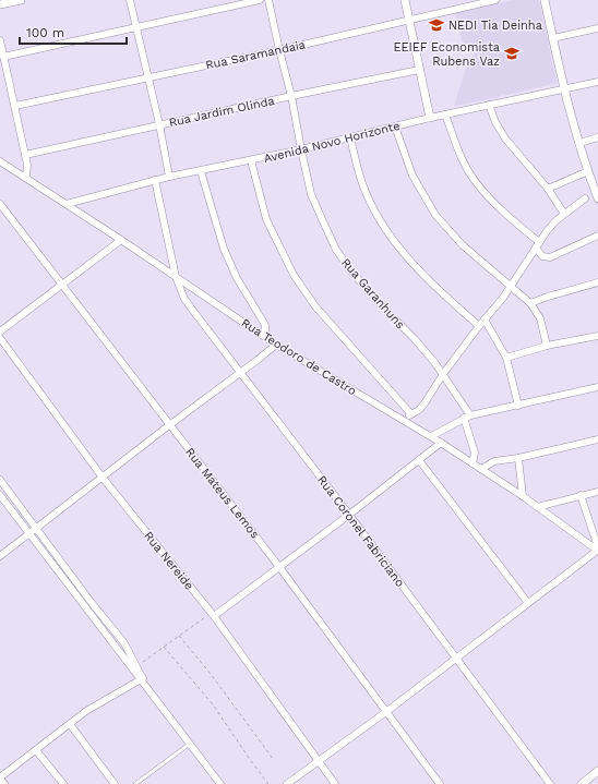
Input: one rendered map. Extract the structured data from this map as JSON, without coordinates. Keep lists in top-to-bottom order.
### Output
{
  "streets": {
    "street": [
      "Rua Saramandaia",
      "Rua Jardim Olinda",
      "Avenida Novo Horizonte",
      "Rua Garanhuns",
      "Rua Teodoro de Castro",
      "Rua Mateus Lemos",
      "Rua Coronel Fabriciano",
      "Rua Nereide"
    ]
  },
  "crossings": [
    ["Rua Saramandaia", "Rua Garanhuns"],
    ["Rua Jardim Olinda", "Rua Garanhuns"],
    ["Avenida Novo Horizonte", "Rua Garanhuns"],
    ["Avenida Novo Horizonte", "Rua Teodoro de Castro"],
    ["Avenida Novo Horizonte", "Rua Coronel Fabriciano"],
    ["Rua Garanhuns", "Rua Teodoro de Castro"],
    ["Rua Teodoro de Castro", "Rua Coronel Fabriciano"]
  ],
  "places": {
    "school or university": ["NEDI Tia Deinha", "EEIEF Economista Rubens Vaz"]
  },
  "scale_bar": "100 m"
}
